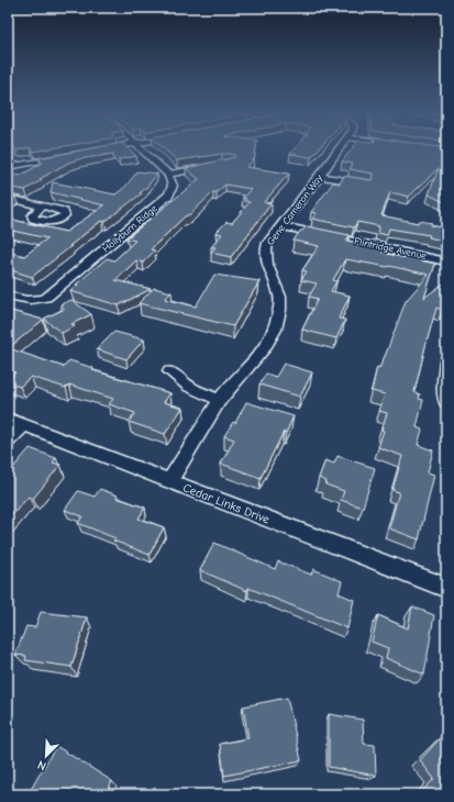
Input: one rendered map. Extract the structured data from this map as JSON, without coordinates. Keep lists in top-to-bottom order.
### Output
{
  "streets": {
    "street": [
      "Gene Cameron Way",
      "Hollyburn Ridge",
      "Flintridge Avenue",
      "Cedar Links Drive"
    ]
  },
  "crossings": [
    ["Gene Cameron Way", "Flintridge Avenue"],
    ["Gene Cameron Way", "Cedar Links Drive"]
  ],
  "north": "bottom left"
}
